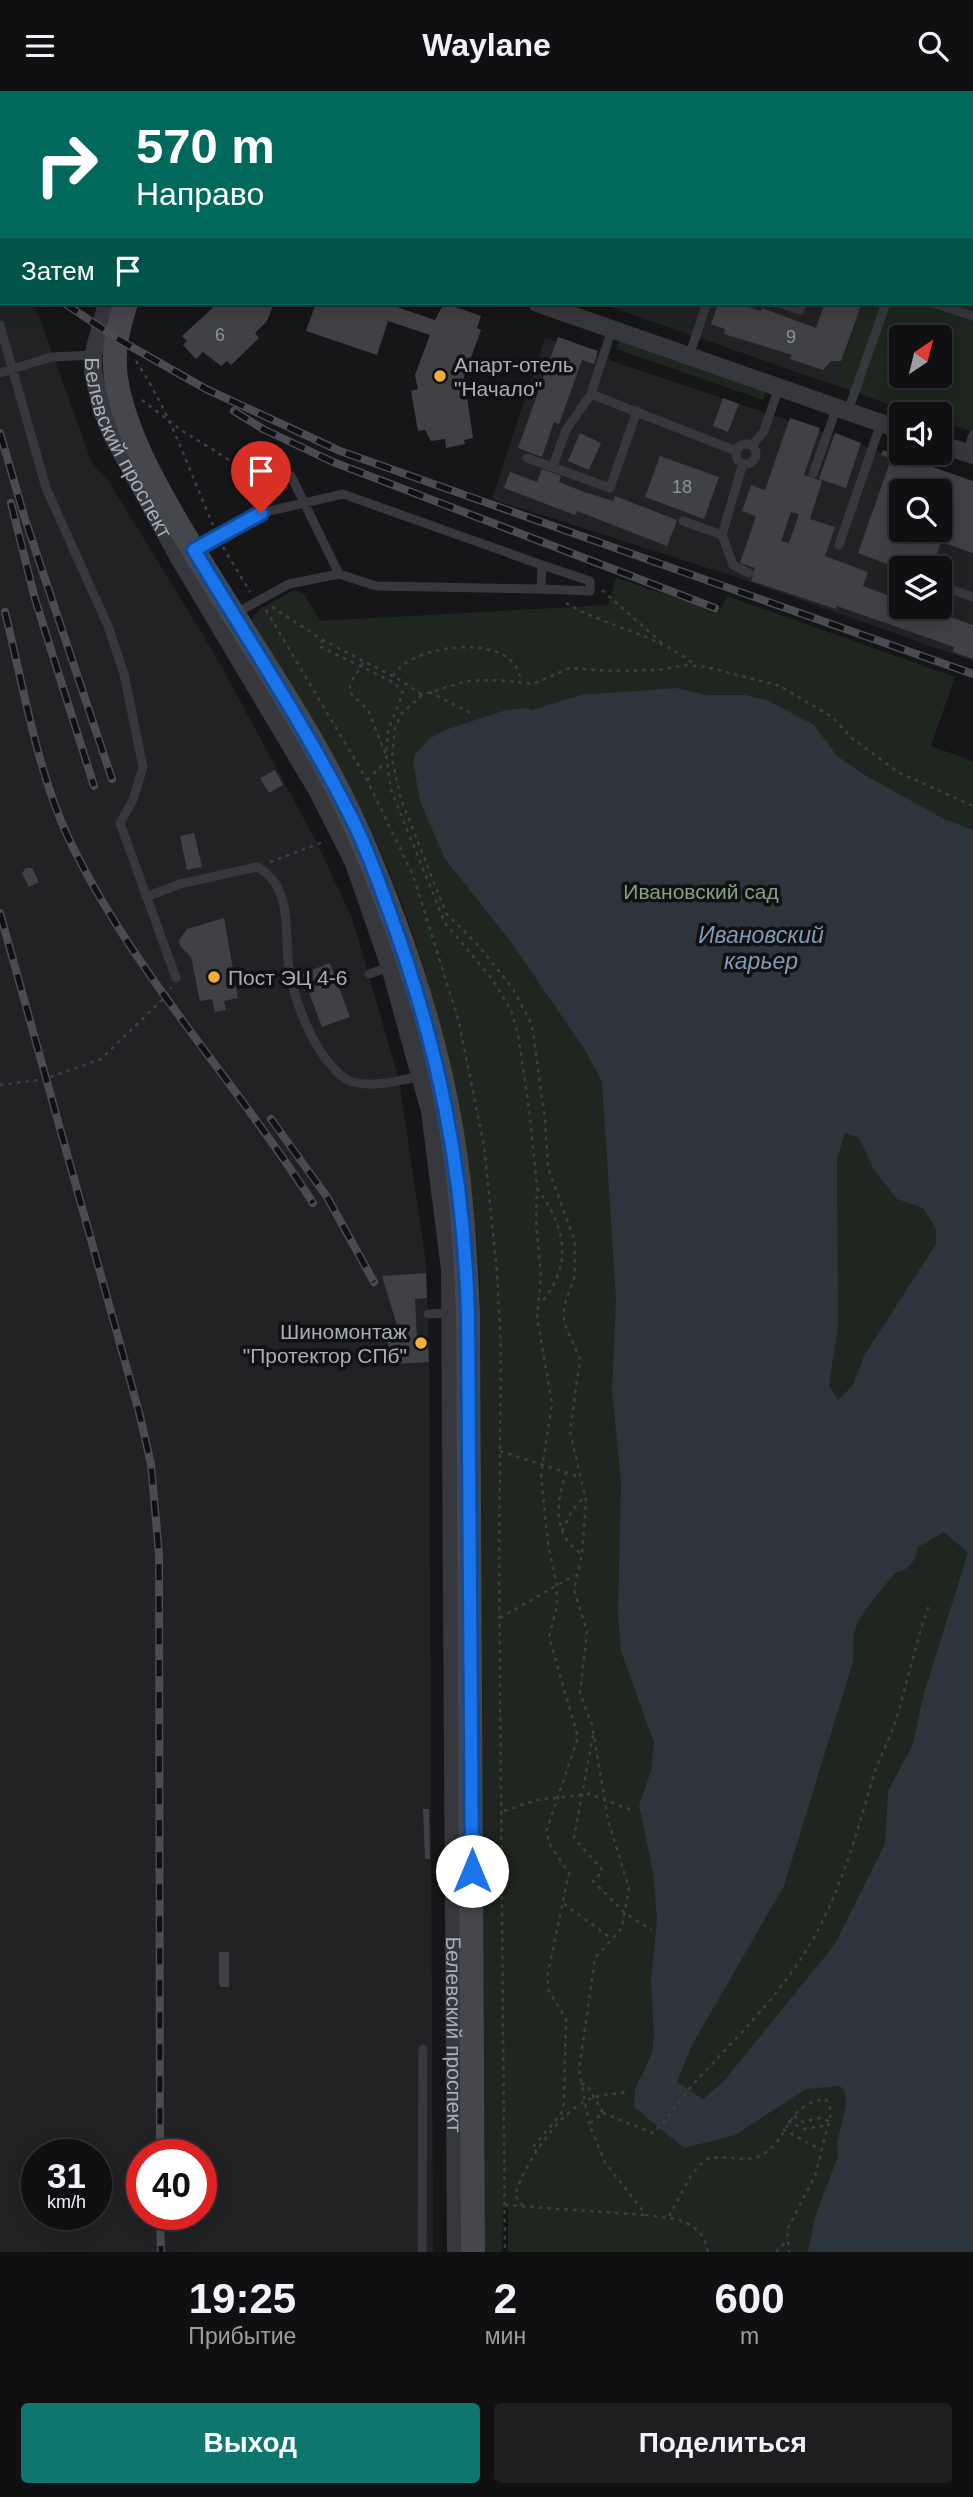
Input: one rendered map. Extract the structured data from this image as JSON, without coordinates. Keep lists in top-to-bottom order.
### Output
{
  "streets": {
    "street": ["Белевский проспект"]
  },
  "water": ["Ивановский карьер"],
  "parks": ["Ивановский сад"],
  "places": ["Апарт-отель \"Начало\"", "Пост ЭЦ 4-6", "Шиномонтаж \"Протектор СПб\""],
  "house_numbers": ["6", "9", "18"],
  "north": "top right",
  "page": {
    "header": "Waylane",
    "turn": ["570 m", "Направо"],
    "then": "Затем",
    "speed": "31 km/h",
    "limit": "40",
    "eta": [
      "19:25",
      "Прибытие",
      "2",
      "мин",
      "600",
      "m"
    ],
    "buttons": ["Выход", "Поделиться"]
  }
}
